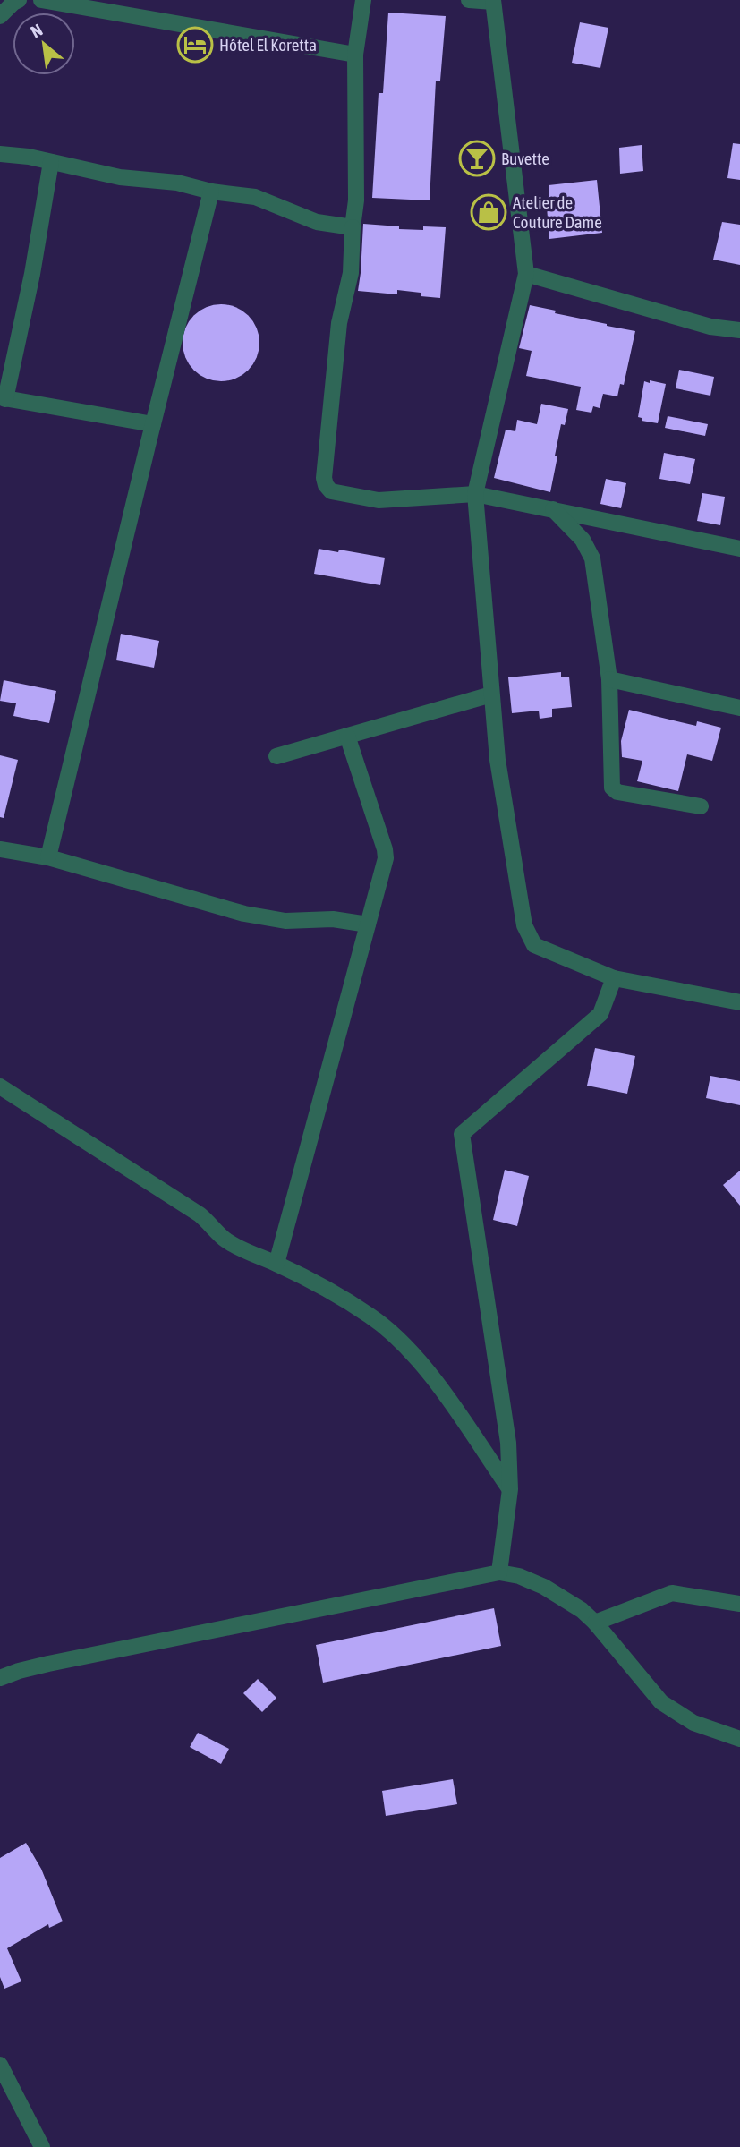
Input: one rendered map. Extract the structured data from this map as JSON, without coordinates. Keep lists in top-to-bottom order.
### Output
{
  "places": {
    "hotel": ["Hôtel El Koretta"],
    "bar": ["Buvette"],
    "shop": ["Atelier de Couture Dame"]
  },
  "north": "top left"
}
